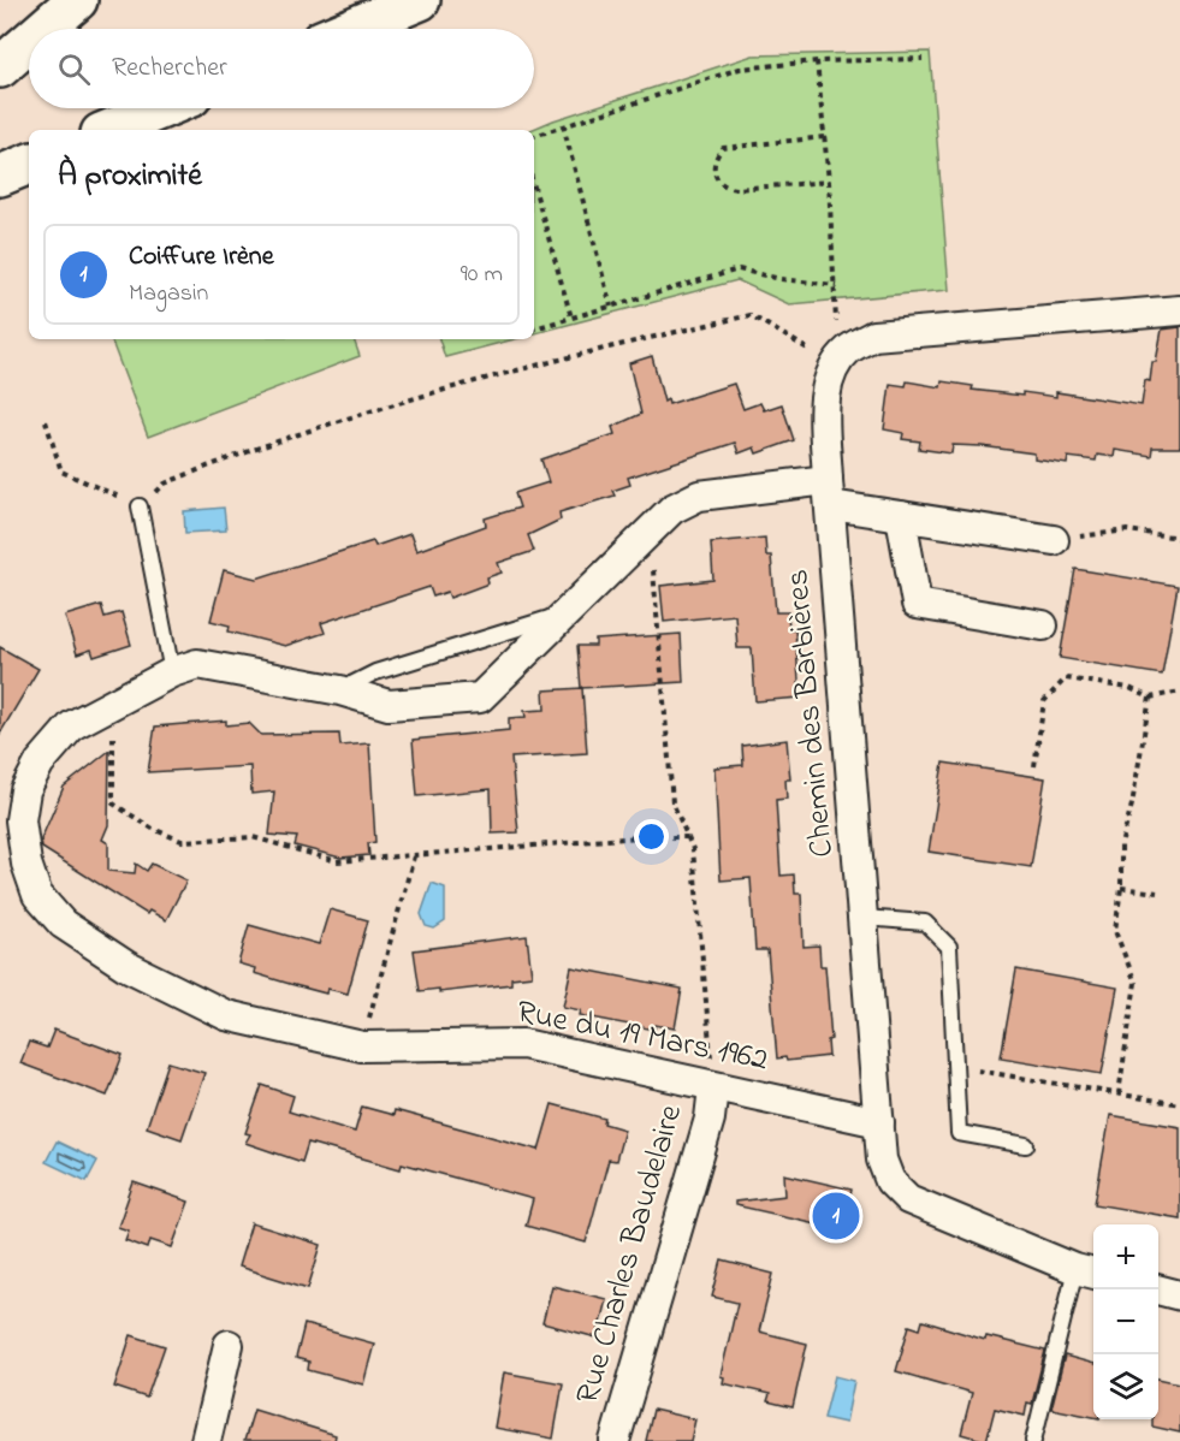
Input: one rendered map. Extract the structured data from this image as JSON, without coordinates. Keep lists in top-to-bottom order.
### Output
{
  "streets": {
    "street": ["Chemin des Barbières", "Rue du 19 Mars 1962", "Rue Charles Baudelaire"]
  },
  "crossings": [
    ["Chemin des Barbières", "Rue du 19 Mars 1962"],
    ["Rue du 19 Mars 1962", "Rue Charles Baudelaire"]
  ],
  "page": {
    "search": "Rechercher",
    "heading": "À proximité",
    "list": [
      {
        "mark": "1",
        "name": "Coiffure Irène",
        "note": "Magasin",
        "value": "90 m"
      }
    ],
    "pins": "1",
    "map_buttons": ["+", "−"]
  }
}
